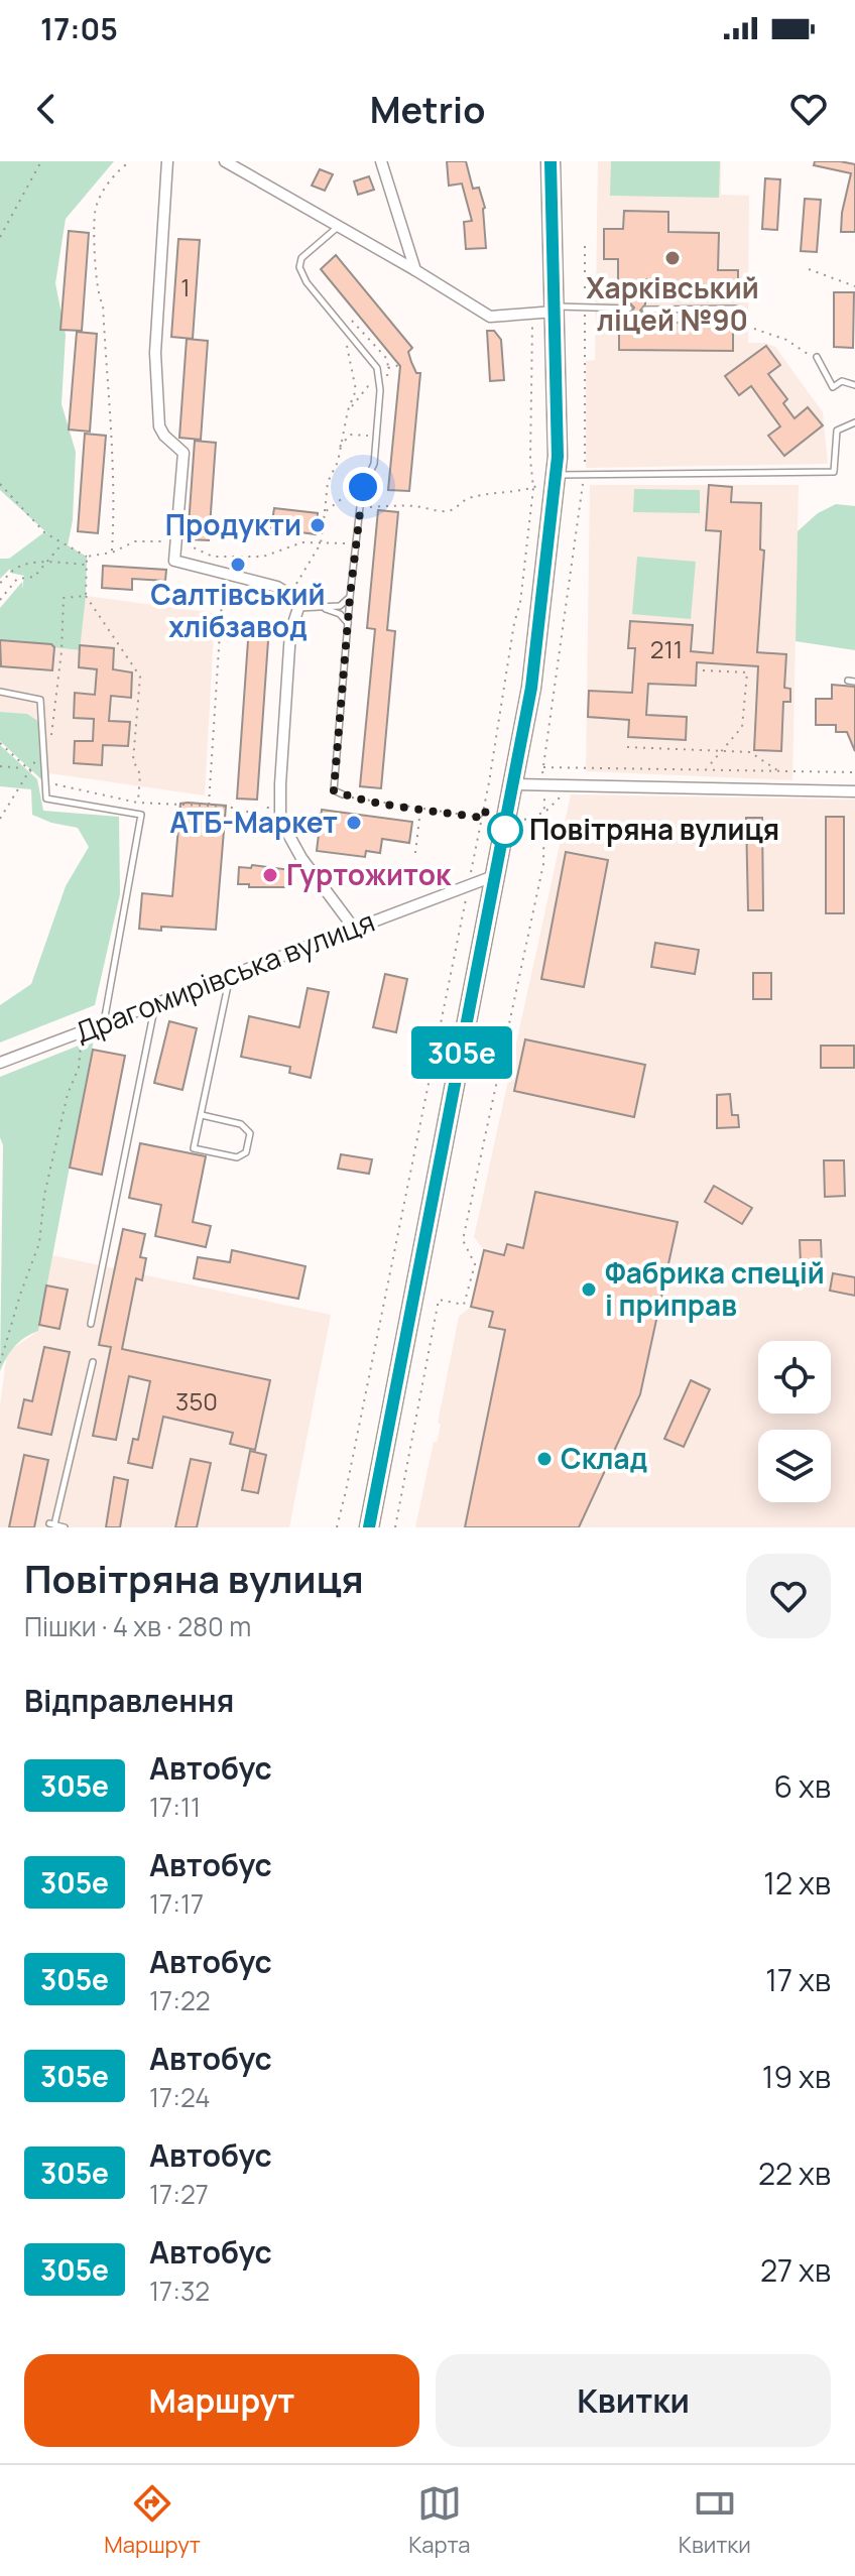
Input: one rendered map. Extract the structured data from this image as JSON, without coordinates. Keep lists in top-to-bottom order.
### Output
{
  "streets": {
    "street": ["Драгомирівська вулиця"]
  },
  "places": [
    "Харківський ліцей №90",
    "Продукти",
    "Салтівський хлібзавод",
    "АТБ-Маркет",
    "Повітряна вулиця",
    "Гуртожиток",
    "Фабрика спецій і приправ",
    "Склад"
  ],
  "lines": ["bus line 305e"],
  "house_numbers": ["1", "211", "350"],
  "page": {
    "status": "17:05",
    "header": "Metrio",
    "on_map": "305e",
    "heading": [
      ["Повітряна вулиця", "Пішки · 4 хв · 280 m"],
      "Відправлення"
    ],
    "list": [
      {
        "mark": "305e",
        "name": "Автобус",
        "note": "17:11",
        "value": "6 хв"
      },
      {
        "mark": "305e",
        "name": "Автобус",
        "note": "17:17",
        "value": "12 хв"
      },
      {
        "mark": "305e",
        "name": "Автобус",
        "note": "17:22",
        "value": "17 хв"
      },
      {
        "mark": "305e",
        "name": "Автобус",
        "note": "17:24",
        "value": "19 хв"
      },
      {
        "mark": "305e",
        "name": "Автобус",
        "note": "17:27",
        "value": "22 хв"
      },
      {
        "mark": "305e",
        "name": "Автобус",
        "note": "17:32",
        "value": "27 хв"
      }
    ],
    "buttons": ["Маршрут", "Квитки"],
    "tabs": ["Маршрут", "Карта", "Квитки"]
  }
}
